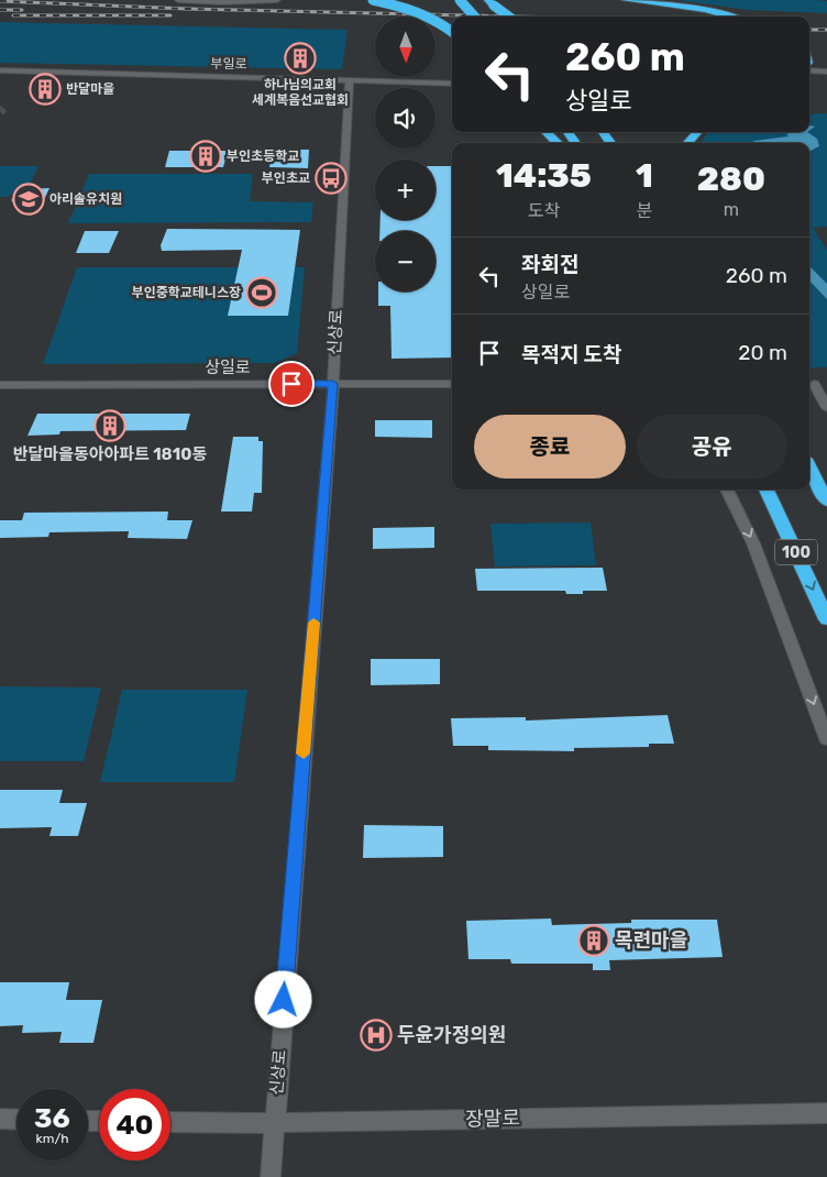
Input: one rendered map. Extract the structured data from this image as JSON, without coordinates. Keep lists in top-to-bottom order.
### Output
{
  "streets": {
    "highway": ["100"],
    "street": [
      "부일로",
      "신상로",
      "상일로",
      "장말로"
    ]
  },
  "crossings": [
    ["부일로", "신상로"],
    ["신상로", "상일로"],
    ["신상로", "장말로"]
  ],
  "places": {
    "building": [
      "하나님의교회 세계복음선교협회",
      "반달마을",
      "부인초등학교",
      "반달마을동아아파트 1810동",
      "목련마을"
    ],
    "bus stop": ["부인초교"],
    "school or university": ["아리솔유치원"],
    "sports": ["부인중학교테니스장"],
    "hospital": ["두윤가정의원"]
  },
  "north": "bottom",
  "page": {
    "map_buttons": ["+", "−"],
    "turn": ["260 m", "상일로"],
    "eta": [
      "14:35",
      "도착",
      "1",
      "분",
      "280",
      "m"
    ],
    "list": [
      {
        "name": "좌회전",
        "note": "상일로",
        "value": "260 m"
      },
      {
        "name": "목적지 도착",
        "value": "20 m"
      }
    ],
    "buttons": ["종료", "공유"],
    "speed": "36 km/h",
    "limit": "40"
  }
}
